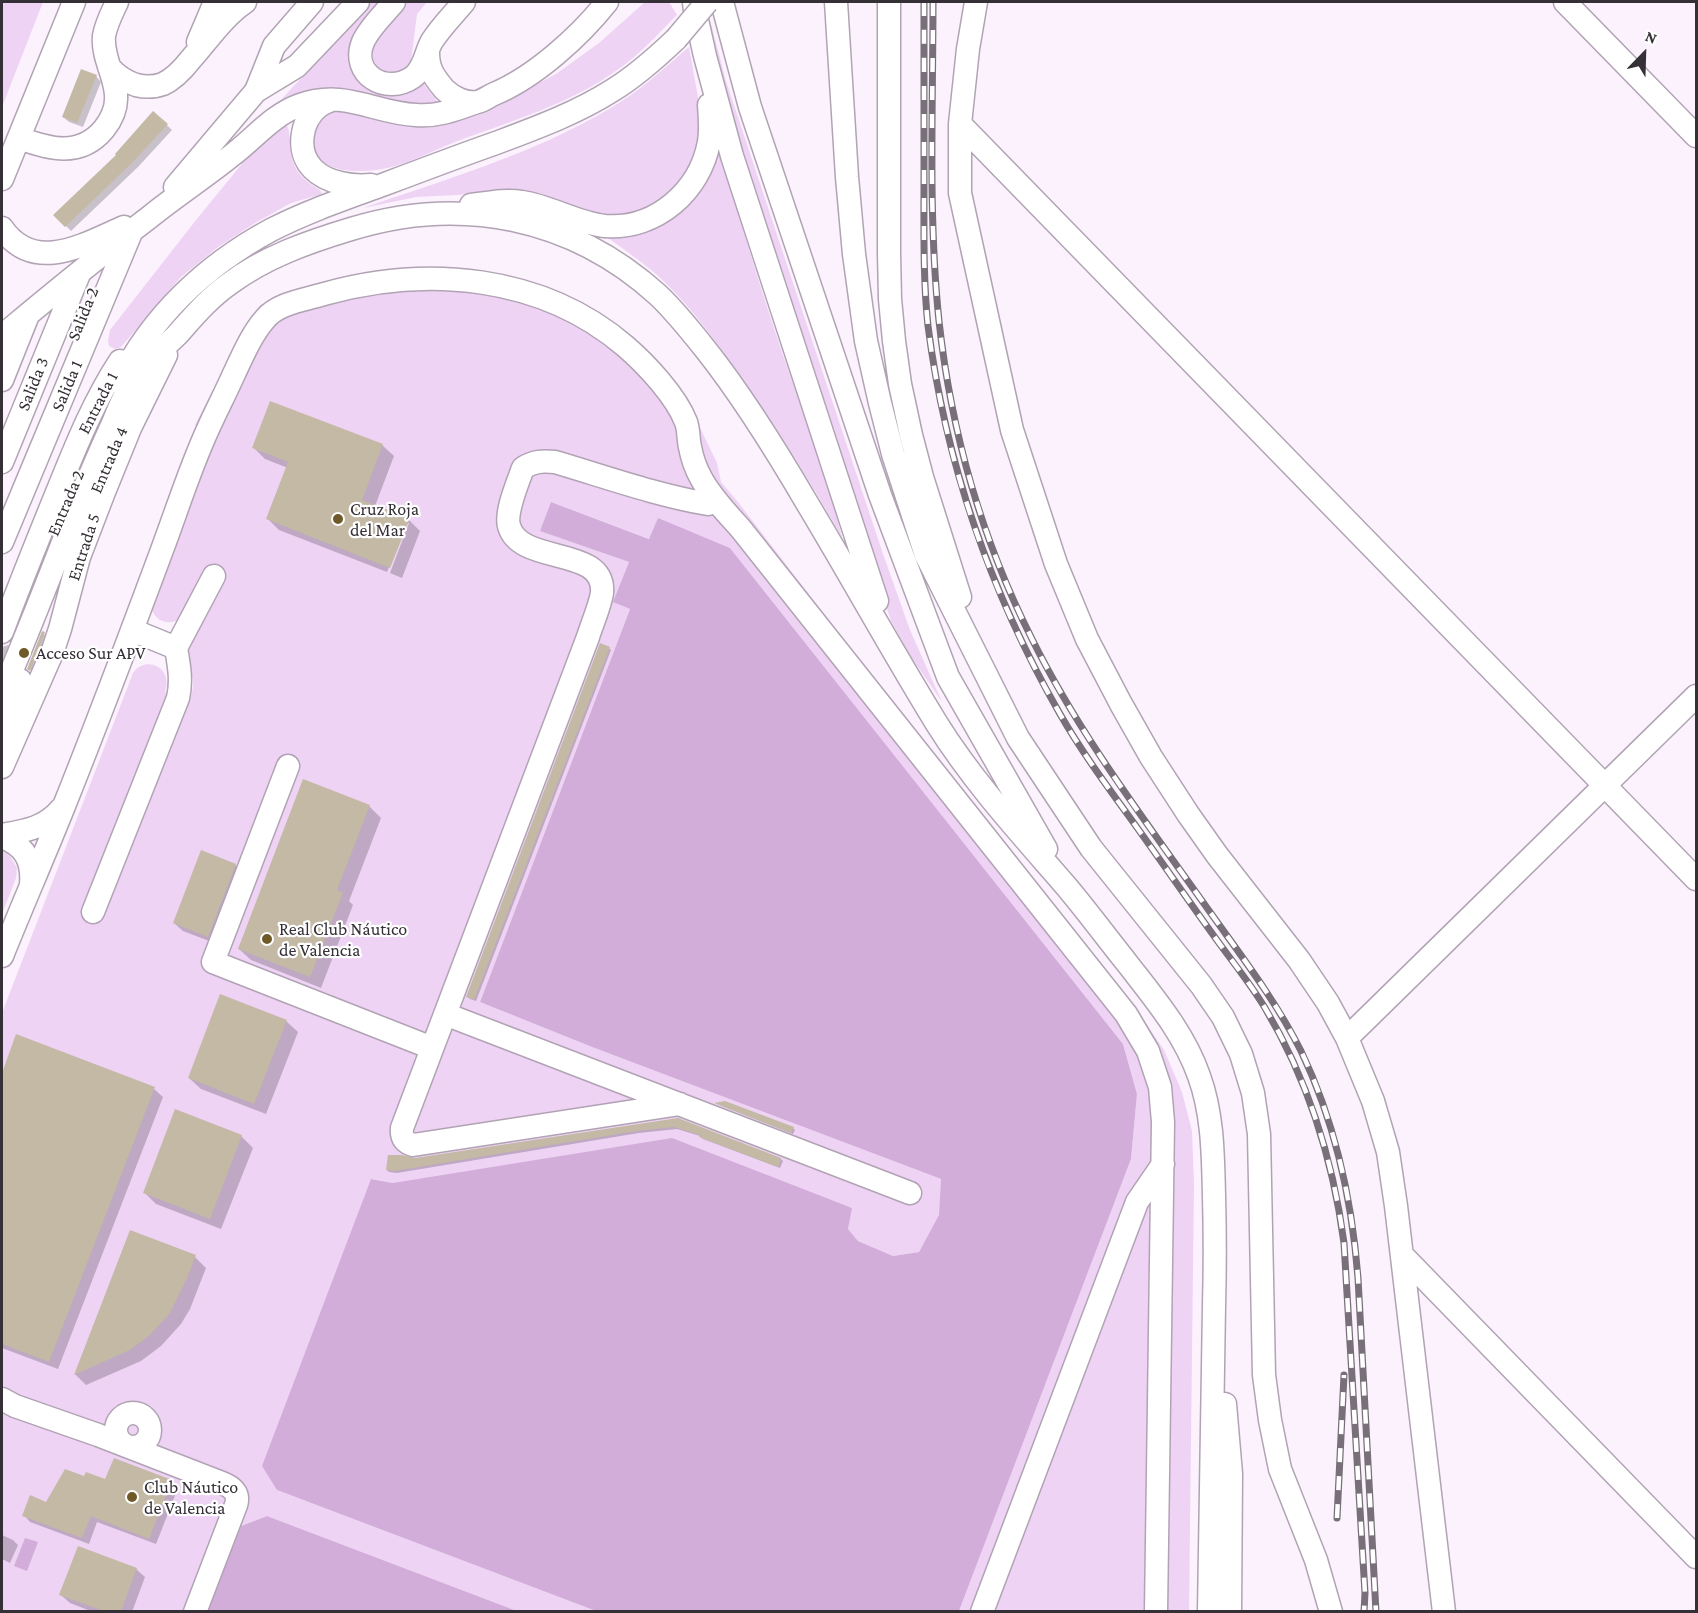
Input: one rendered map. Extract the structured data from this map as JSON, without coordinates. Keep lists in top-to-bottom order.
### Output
{
  "streets": {
    "street": [
      "Salida 2",
      "Salida 3",
      "Salida 1",
      "Entrada 1",
      "Entrada 4",
      "Entrada 2",
      "Entrada 5"
    ]
  },
  "crossings": [
    ["Entrada 1", "Entrada 2"],
    ["Entrada 4", "Entrada 5"]
  ],
  "places": [
    "Cruz Roja del Mar",
    "Acceso Sur APV",
    "Real Club Náutico de Valencia",
    "Club Náutico de Valencia"
  ],
  "north": "top right"
}
